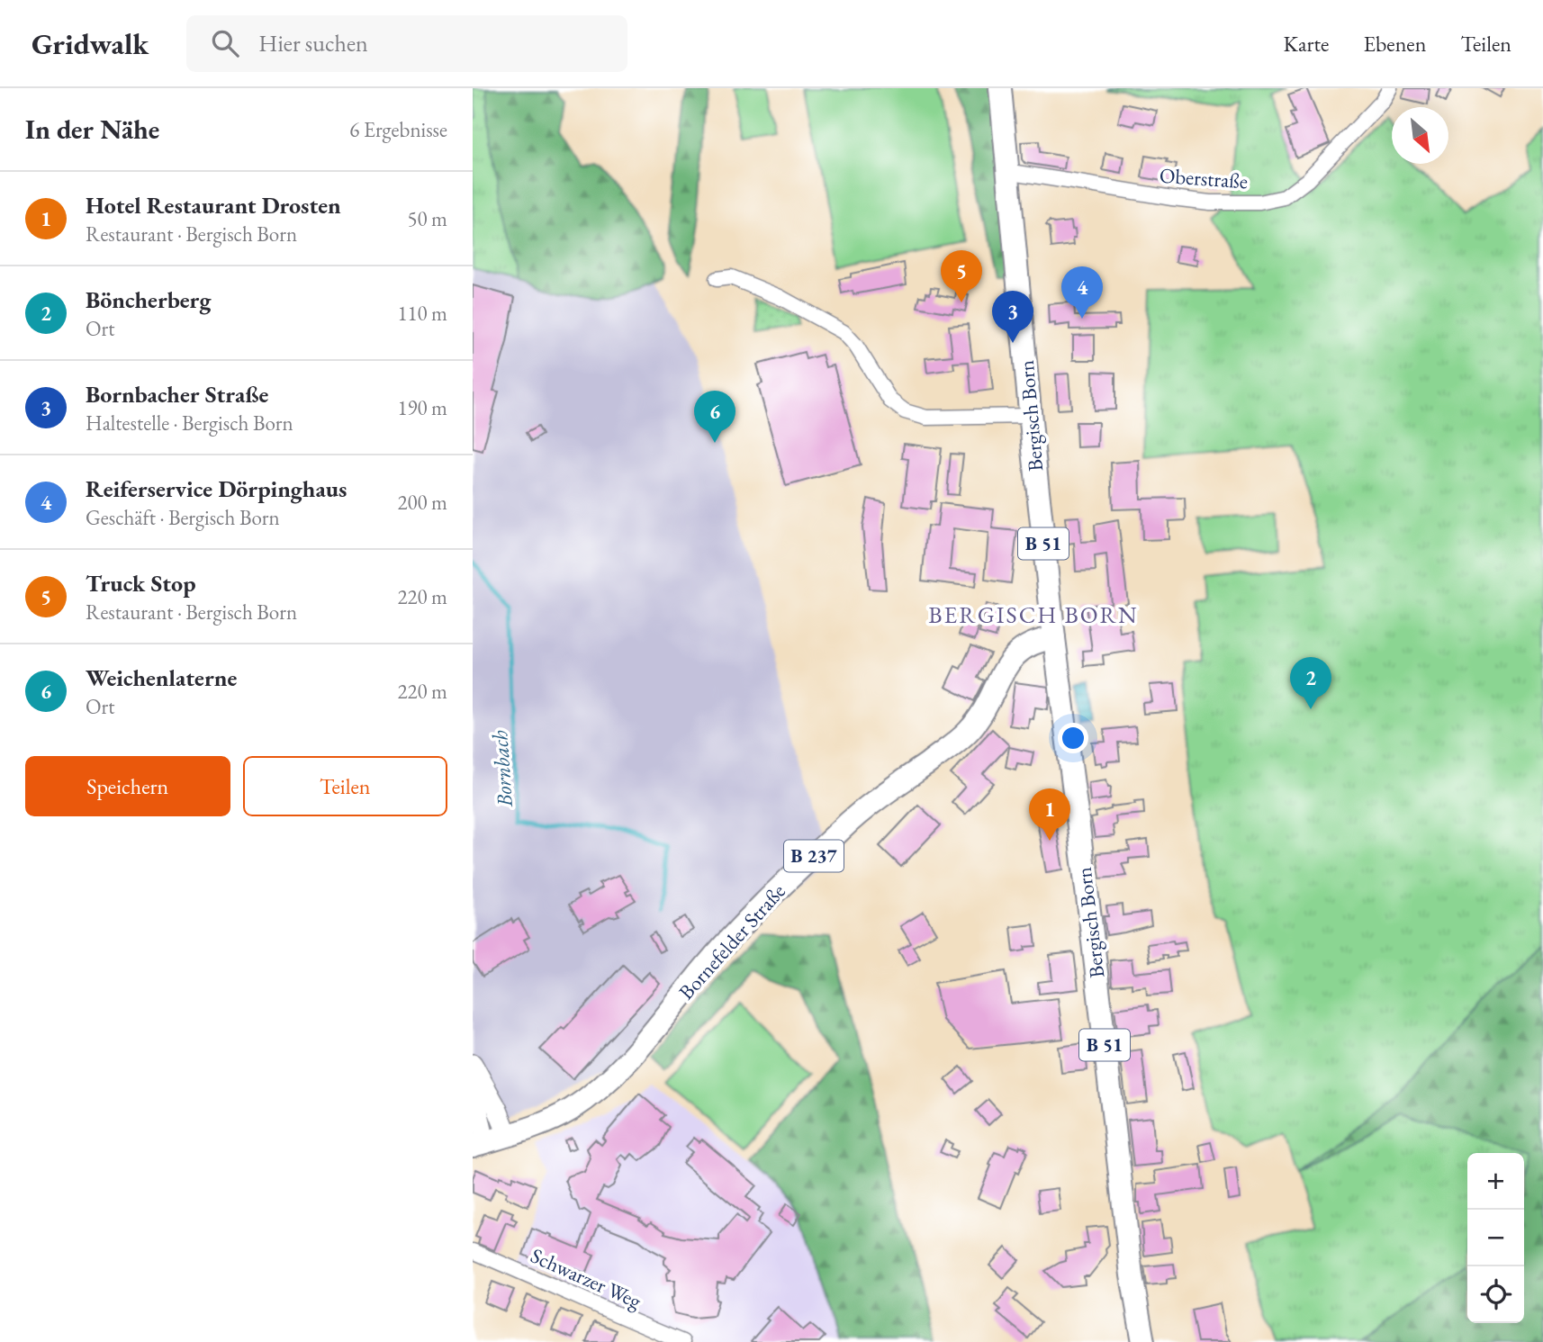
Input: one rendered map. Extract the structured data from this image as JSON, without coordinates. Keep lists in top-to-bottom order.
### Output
{
  "streets": {
    "main road": [
      "Bergisch Born",
      "B 51",
      "B 237",
      "Bornefelder Straße"
    ],
    "street": ["Oberstraße", "Schwarzer Weg"]
  },
  "crossings": [
    ["Oberstraße", "Bergisch Born"],
    ["Bergisch Born", "Bornefelder Straße"]
  ],
  "districts": ["BERGISCH BORN"],
  "water": ["Bornbach"],
  "north": "bottom right",
  "page": {
    "header": "Gridwalk",
    "search": "Hier suchen",
    "nav": ["Karte", "Ebenen", "Teilen"],
    "heading": ["In der Nähe", "6 Ergebnisse"],
    "list": [
      {
        "mark": "1",
        "name": "Hotel Restaurant Drosten",
        "note": "Restaurant · Bergisch Born",
        "value": "50 m"
      },
      {
        "mark": "2",
        "name": "Böncherberg",
        "note": "Ort",
        "value": "110 m"
      },
      {
        "mark": "3",
        "name": "Bornbacher Straße",
        "note": "Haltestelle · Bergisch Born",
        "value": "190 m"
      },
      {
        "mark": "4",
        "name": "Reiferservice Dörpinghaus",
        "note": "Geschäft · Bergisch Born",
        "value": "200 m"
      },
      {
        "mark": "5",
        "name": "Truck Stop",
        "note": "Restaurant · Bergisch Born",
        "value": "220 m"
      },
      {
        "mark": "6",
        "name": "Weichenlaterne",
        "note": "Ort",
        "value": "220 m"
      }
    ],
    "pins": [
      "5",
      "4",
      "3",
      "6",
      "2",
      "1"
    ],
    "buttons": ["Speichern", "Teilen"],
    "map_buttons": ["+", "−"]
  }
}
